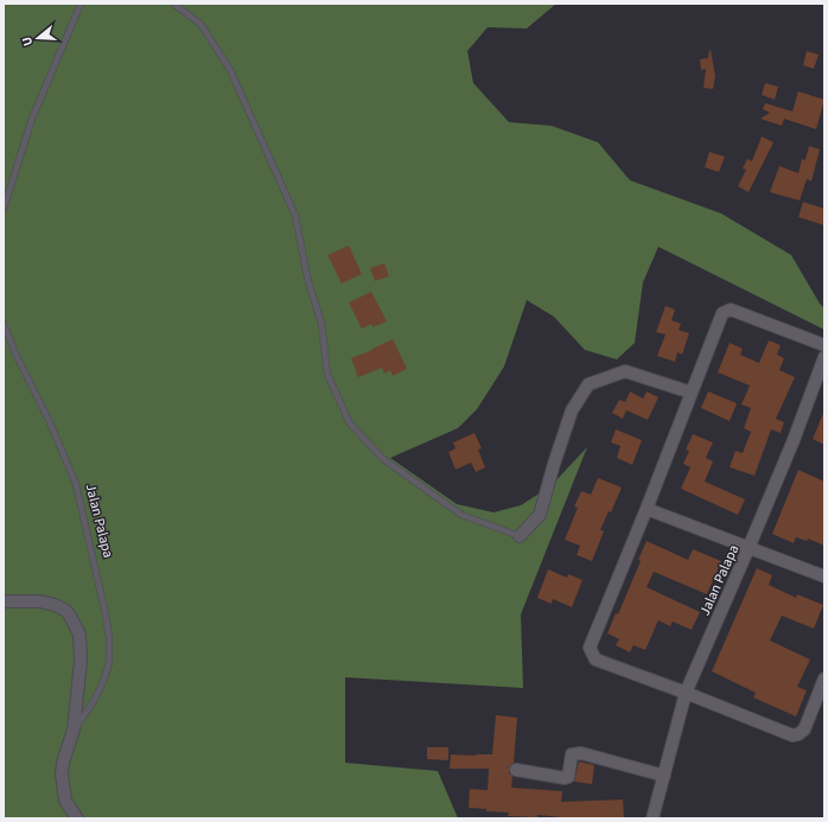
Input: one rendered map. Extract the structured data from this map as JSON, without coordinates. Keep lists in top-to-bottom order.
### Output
{
  "streets": {
    "street": ["Jalan Palapa"]
  },
  "north": "left"
}
